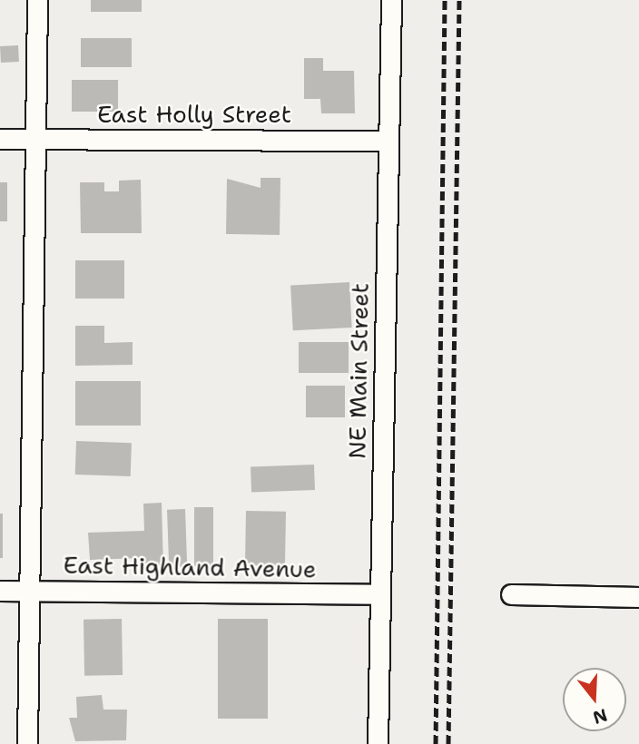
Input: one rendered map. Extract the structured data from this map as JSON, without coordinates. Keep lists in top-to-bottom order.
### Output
{
  "streets": {
    "street": ["East Holly Street", "NE Main Street", "East Highland Avenue"]
  },
  "crossings": [
    ["East Holly Street", "NE Main Street"],
    ["NE Main Street", "East Highland Avenue"]
  ],
  "north": "bottom"
}
